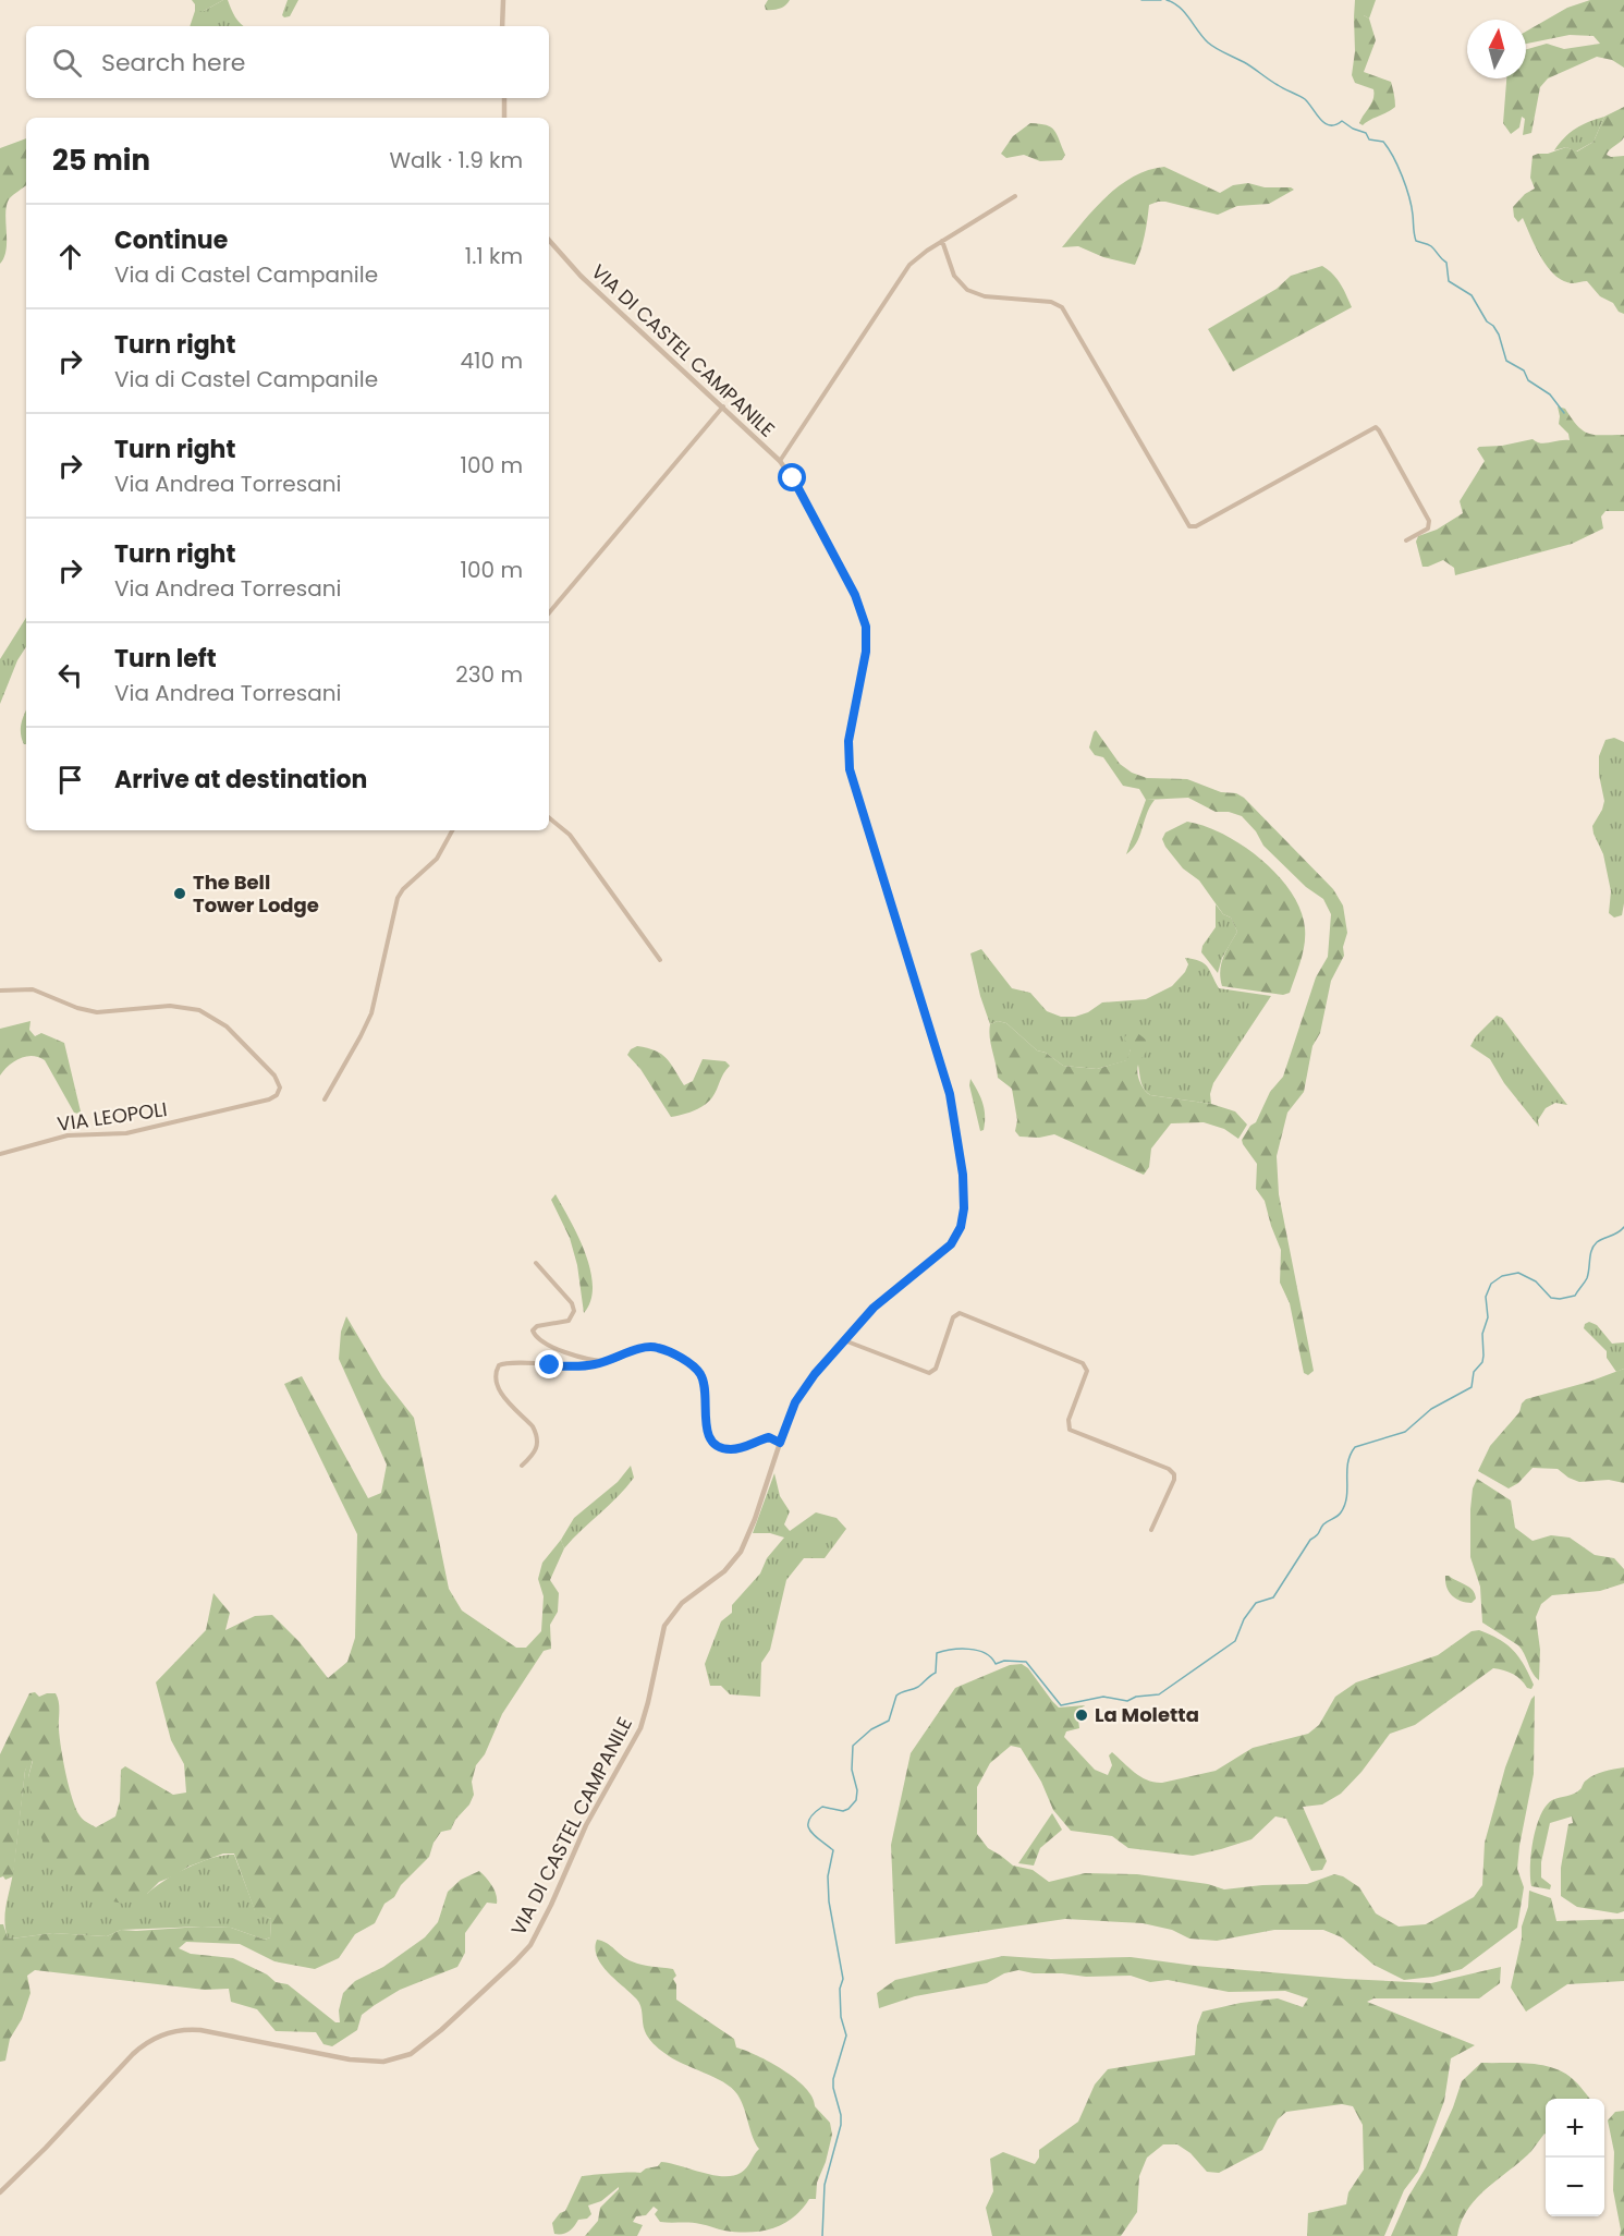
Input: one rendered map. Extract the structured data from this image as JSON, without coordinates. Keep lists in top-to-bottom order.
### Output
{
  "streets": {
    "street": ["VIA DI CASTEL CAMPANILE", "VIA LEOPOLI"]
  },
  "places": ["The Bell Tower Lodge", "La Moletta"],
  "north": "top",
  "page": {
    "search": "Search here",
    "heading": ["25 min", "Walk · 1.9 km"],
    "list": [
      ["Continue", "Via di Castel Campanile", "1.1 km"],
      ["Turn right", "Via di Castel Campanile", "410 m"],
      ["Turn right", "Via Andrea Torresani", "100 m"],
      ["Turn right", "Via Andrea Torresani", "100 m"],
      ["Turn left", "Via Andrea Torresani", "230 m"],
      "Arrive at destination"
    ],
    "map_buttons": ["+", "−"]
  }
}
